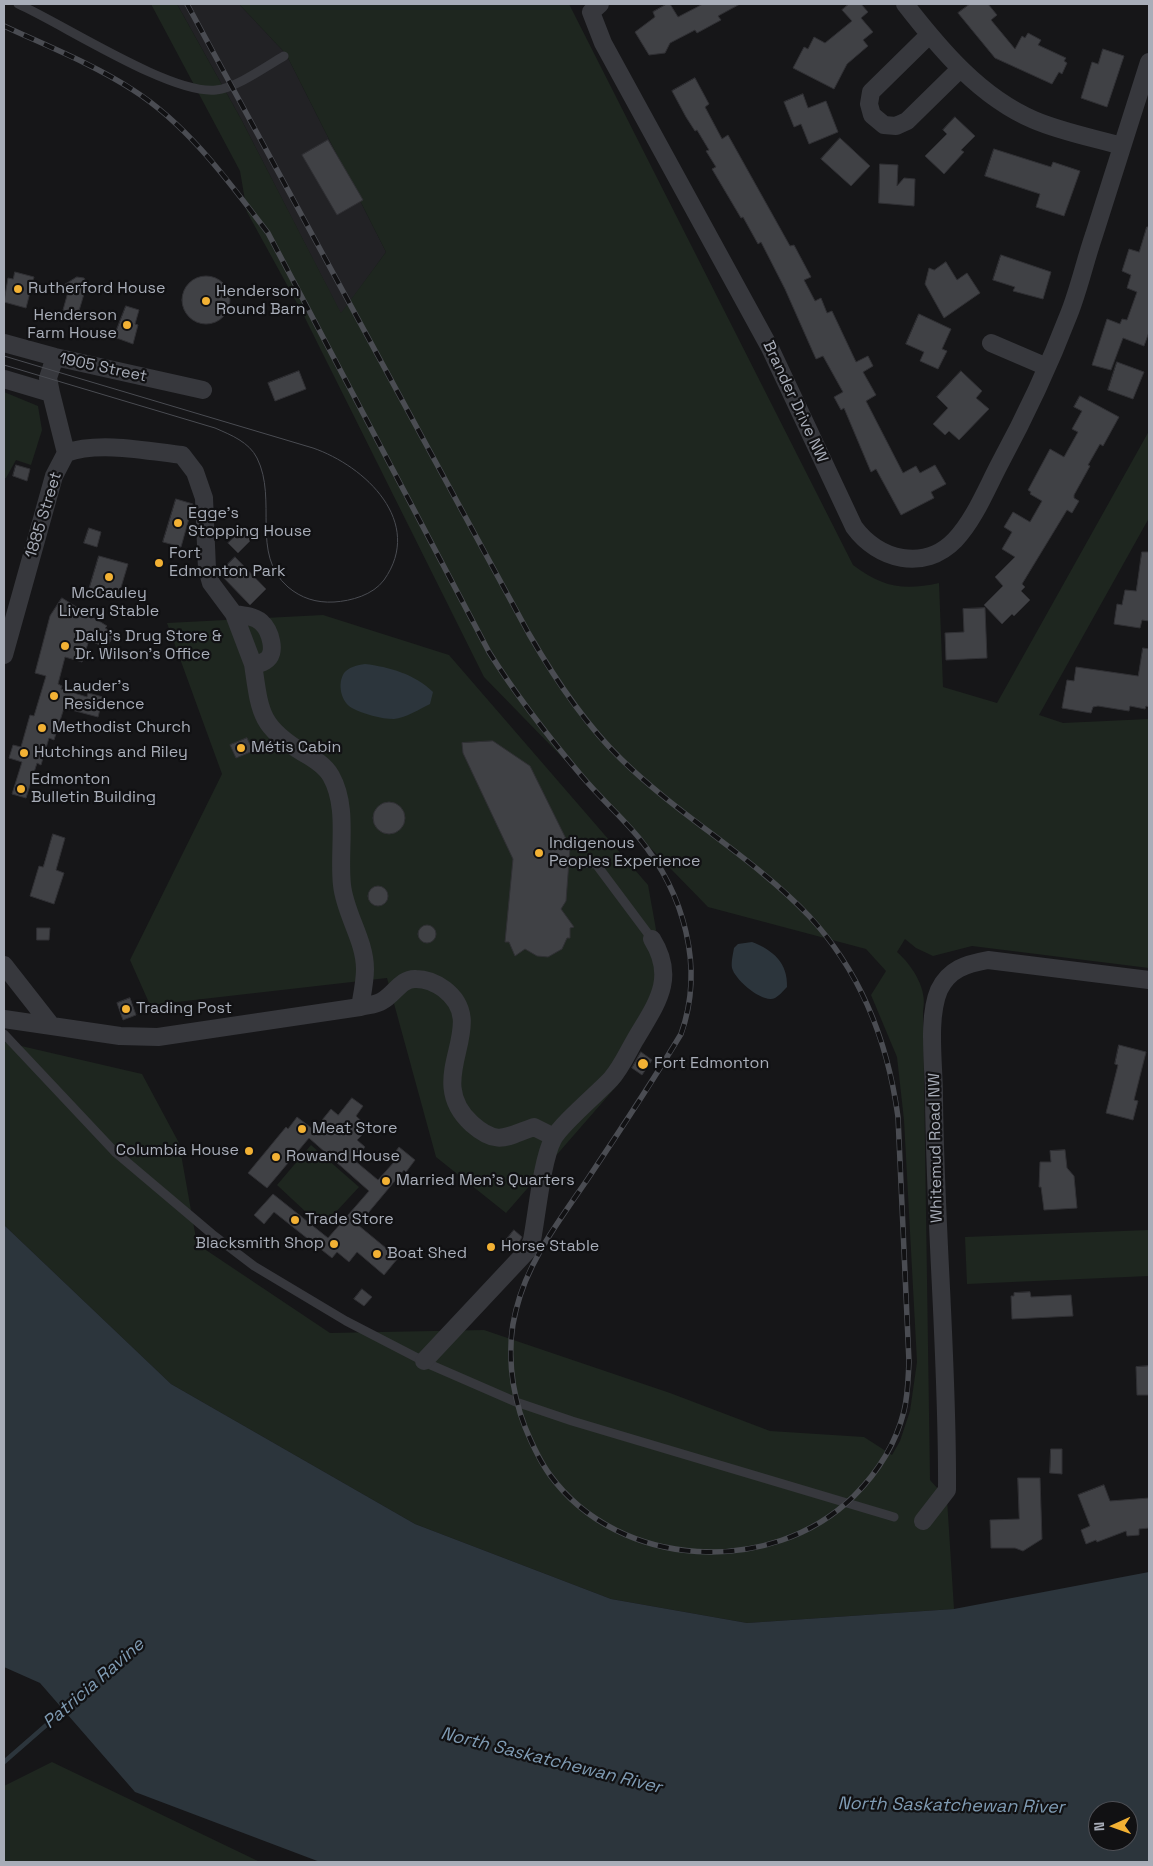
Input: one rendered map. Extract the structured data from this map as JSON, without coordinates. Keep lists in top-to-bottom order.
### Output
{
  "streets": {
    "street": [
      "1905 Street",
      "Brander Drive NW",
      "1885 Street",
      "Whitemud Road NW"
    ]
  },
  "water": ["Patricia Ravine", "North Saskatchewan River"],
  "places": [
    "Rutherford House",
    "Henderson Round Barn",
    "Henderson Farm House",
    "Egge's Stopping House",
    "Fort Edmonton Park",
    "McCauley Livery Stable",
    "Daly's Drug Store & Dr. Wilson's Office",
    "Lauder's Residence",
    "Methodist Church",
    "Métis Cabin",
    "Hutchings and Riley",
    "Edmonton Bulletin Building",
    "Indigenous Peoples Experience",
    "Trading Post",
    "Fort Edmonton",
    "Meat Store",
    "Columbia House",
    "Rowand House",
    "Married Men's Quarters",
    "Trade Store",
    "Blacksmith Shop",
    "Horse Stable",
    "Boat Shed"
  ],
  "north": "left"
}
